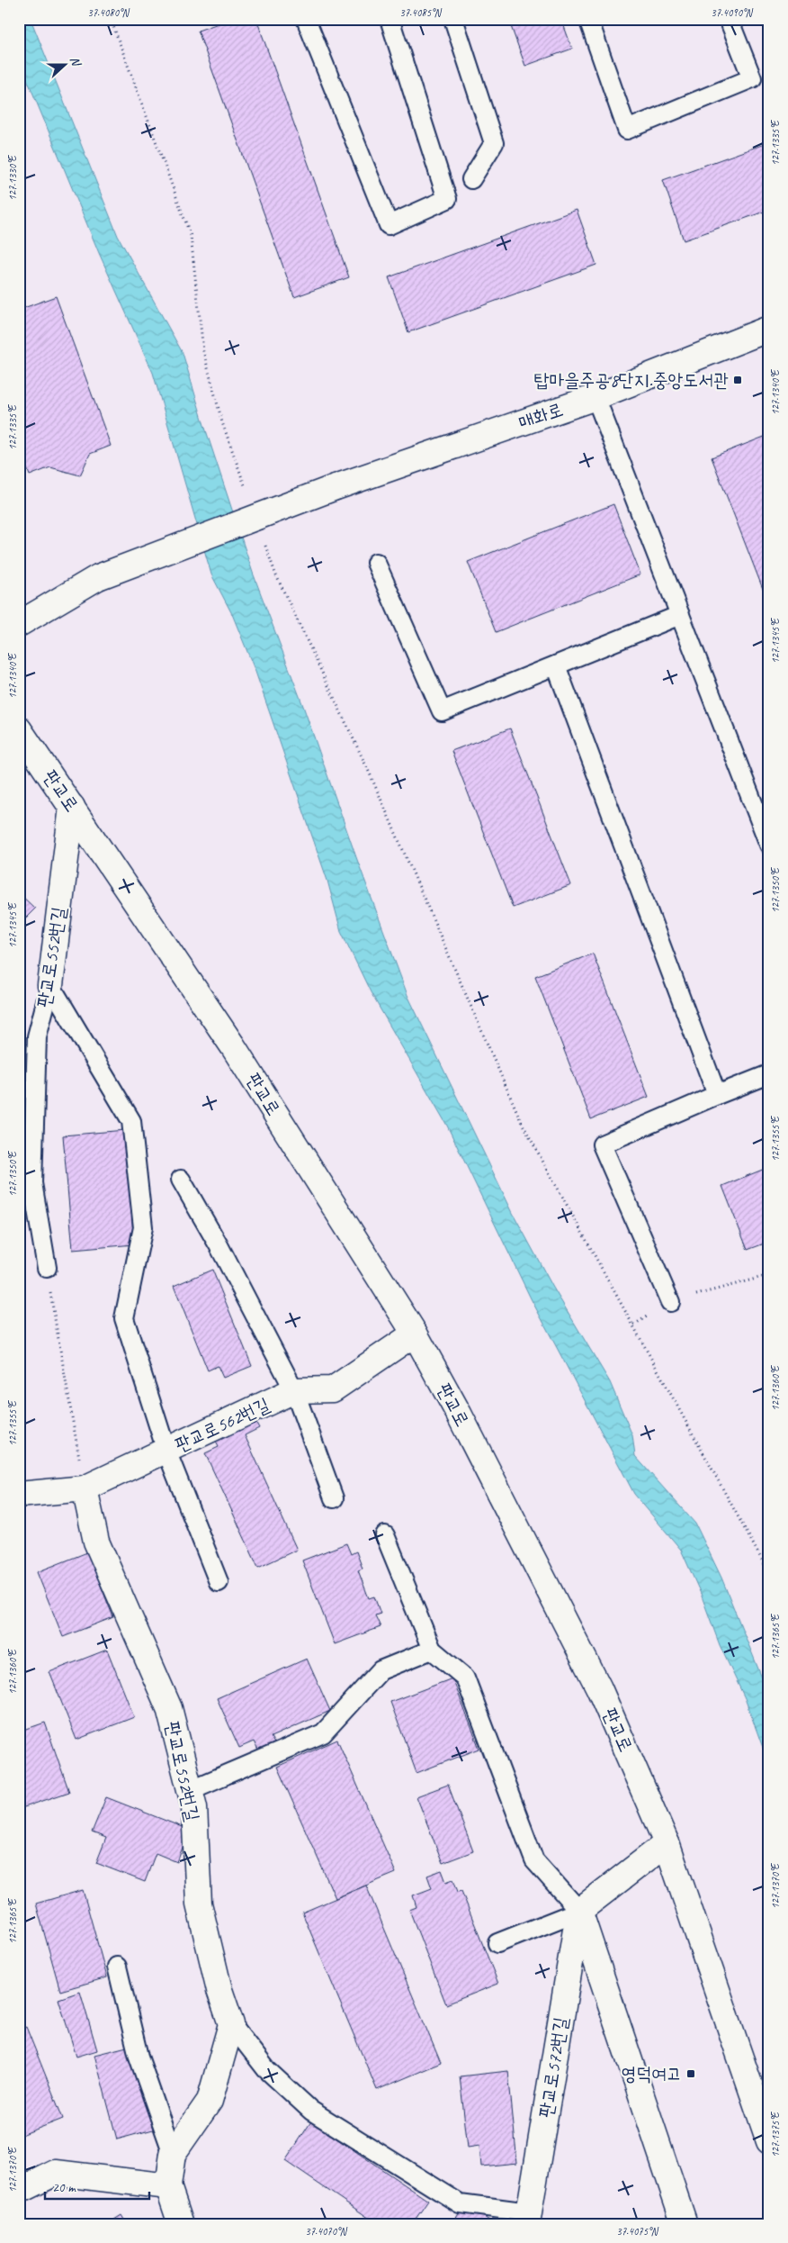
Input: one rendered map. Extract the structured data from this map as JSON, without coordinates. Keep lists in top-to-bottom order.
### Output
{
  "streets": {
    "street": [
      "매화로",
      "판교로",
      "판교로552번길",
      "판교로562번길",
      "판교로572번길"
    ]
  },
  "crossings": [
    ["판교로", "판교로552번길"],
    ["판교로", "판교로562번길"],
    ["판교로552번길", "판교로562번길"]
  ],
  "places": {
    "transit": ["탑마을주공8단지.중앙도서관", "영덕여고"]
  },
  "scale_bar": "20 m",
  "north": "right",
  "coordinates": [
    "37.4080°N",
    "37.4085°N",
    "37.4090°N",
    "127.1335°E",
    "127.1330°E",
    "127.1340°E",
    "127.1345°E",
    "127.1350°E",
    "127.1355°E",
    "127.1360°E",
    "127.1365°E",
    "127.1370°E",
    "127.1375°E",
    "37.4070°N",
    "37.4075°N"
  ]
}
